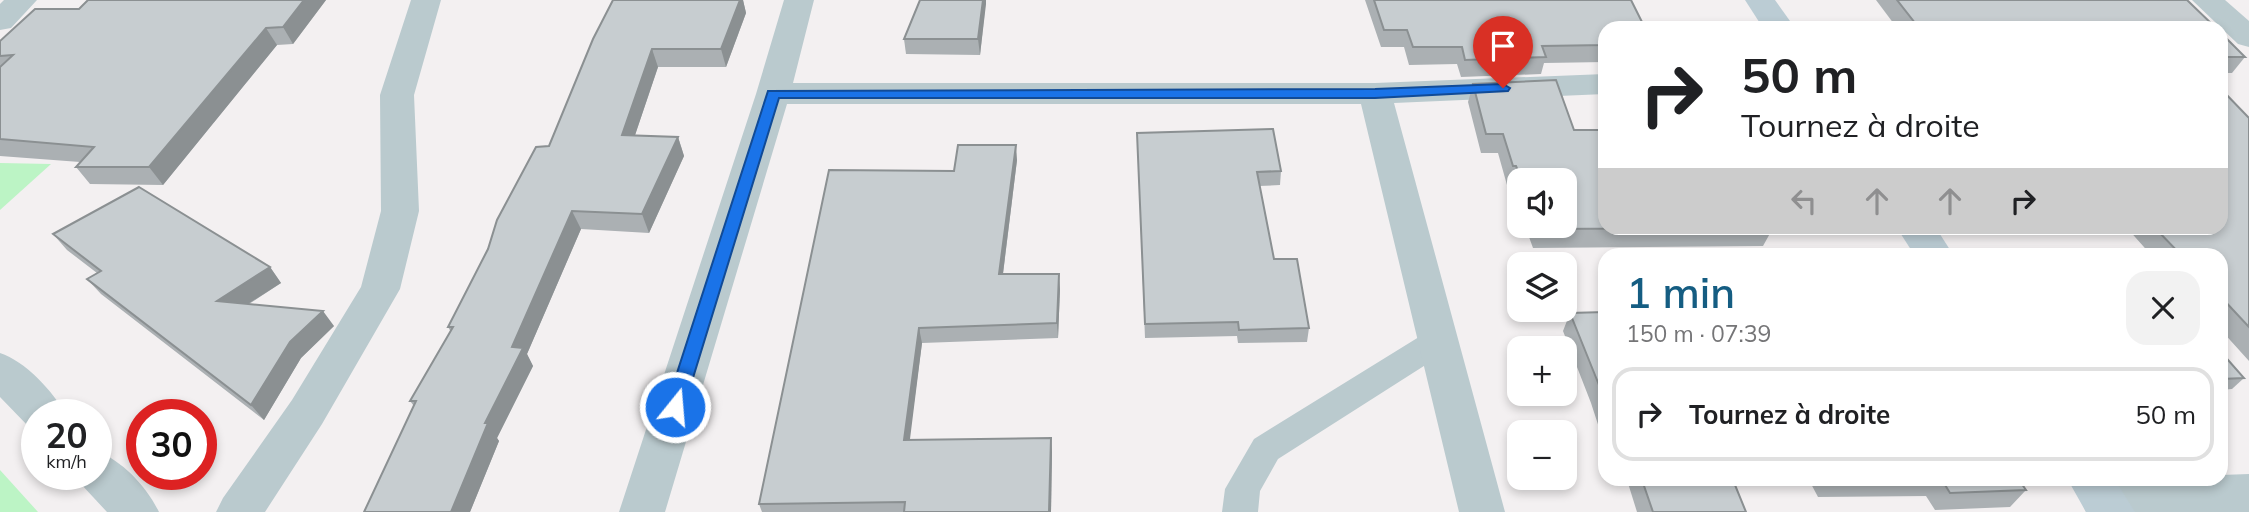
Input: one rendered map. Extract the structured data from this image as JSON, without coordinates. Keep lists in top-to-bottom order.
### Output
{
  "page": {
    "turn": ["50 m", "Tournez à droite"],
    "map_buttons": ["+", "−"],
    "heading": ["1 min", "150 m · 07:39"],
    "list": [
      {
        "name": "Tournez à droite",
        "value": "50 m"
      }
    ],
    "speed": "20 km/h",
    "limit": "30"
  }
}
